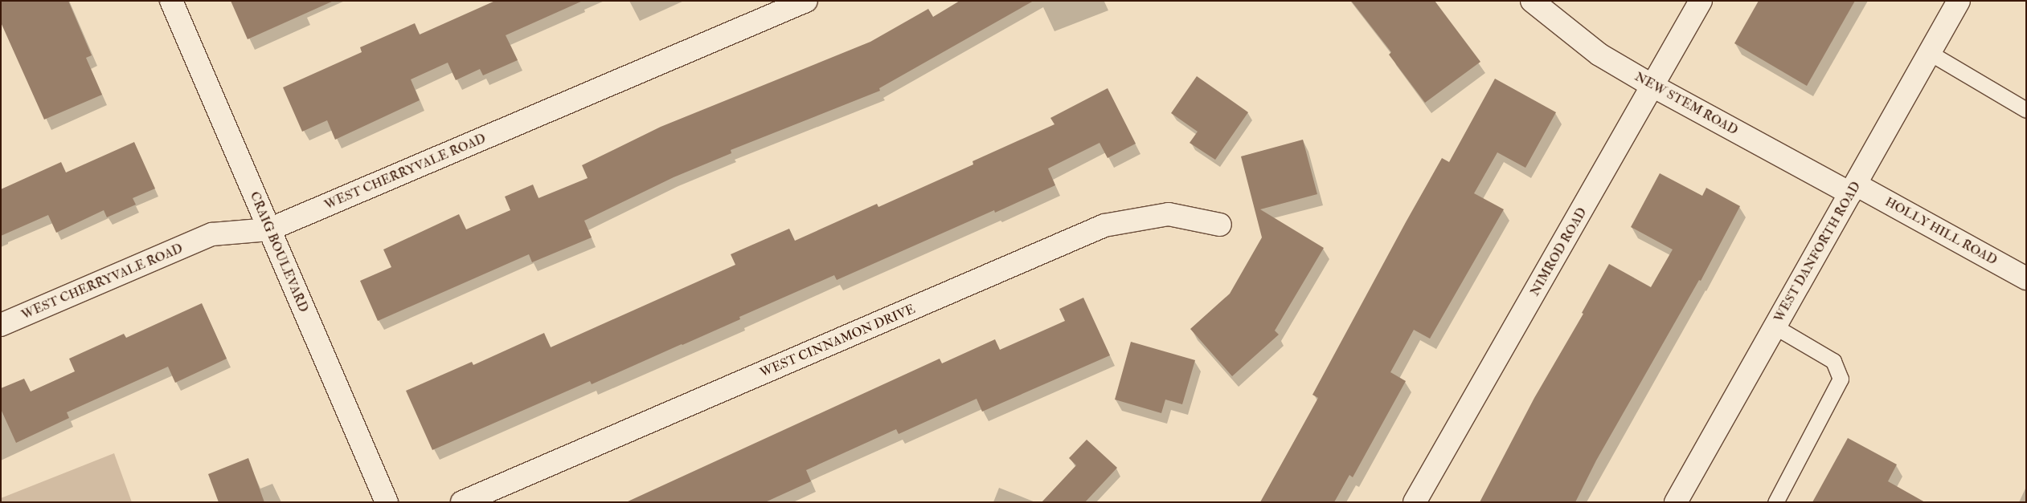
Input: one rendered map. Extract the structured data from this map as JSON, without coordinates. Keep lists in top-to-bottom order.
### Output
{
  "streets": {
    "street": [
      "NEW STEM ROAD",
      "WEST CHERRYVALE ROAD",
      "HOLLY HILL ROAD",
      "CRAIG BOULEVARD",
      "NIMROD ROAD",
      "WEST DANFORTH ROAD",
      "WEST CINNAMON DRIVE"
    ]
  },
  "crossings": [
    ["NEW STEM ROAD", "HOLLY HILL ROAD"],
    ["NEW STEM ROAD", "NIMROD ROAD"],
    ["NEW STEM ROAD", "WEST DANFORTH ROAD"],
    ["WEST CHERRYVALE ROAD", "CRAIG BOULEVARD"],
    ["HOLLY HILL ROAD", "WEST DANFORTH ROAD"]
  ]
}
